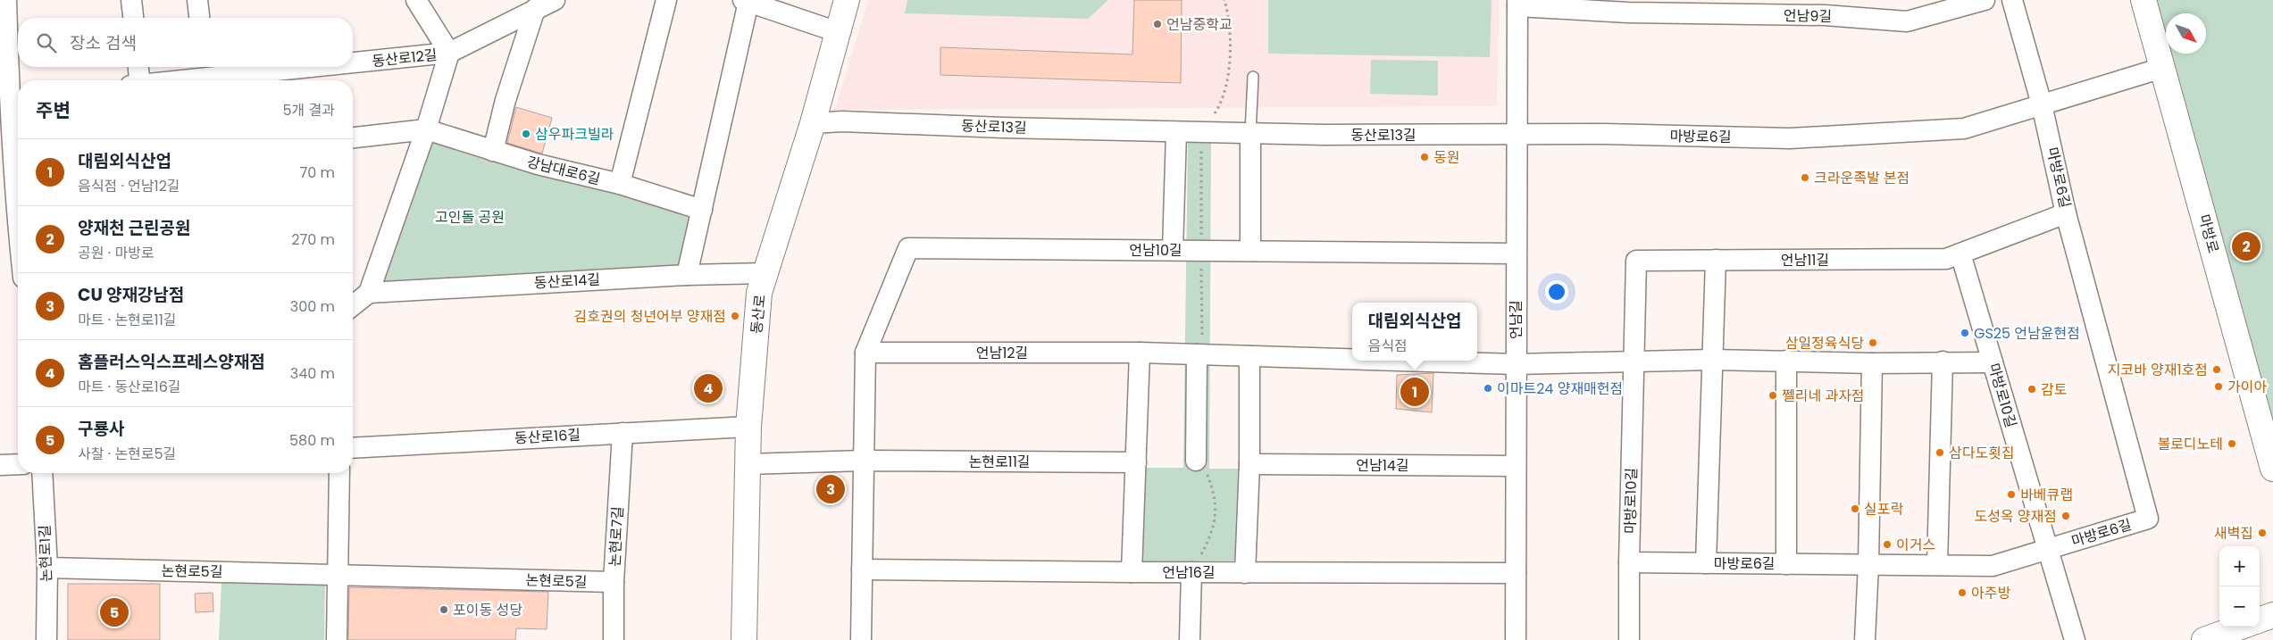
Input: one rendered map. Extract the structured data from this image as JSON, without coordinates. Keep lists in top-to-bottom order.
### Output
{
  "streets": {
    "street": [
      "언남9길",
      "동산로12길",
      "동산로13길",
      "마방로6길",
      "강남대로6길",
      "마방로",
      "언남10길",
      "언남11길",
      "동산로14길",
      "동산로",
      "언남길",
      "언남12길",
      "마방로10길",
      "동산로16길",
      "논현로11길",
      "언남14길",
      "논현로7길",
      "논현로1길",
      "논현로5길",
      "언남16길"
    ]
  },
  "crossings": [
    ["언남9길", "언남길"],
    ["동산로13길", "마방로6길"],
    ["동산로13길", "동산로"],
    ["동산로13길", "언남길"],
    ["마방로6길", "마방로"],
    ["마방로6길", "언남11길"],
    ["마방로6길", "언남길"],
    ["마방로6길", "마방로10길"],
    ["언남10길", "언남길"],
    ["언남10길", "언남12길"],
    ["언남11길", "마방로10길"],
    ["동산로14길", "동산로"],
    ["동산로", "동산로16길"],
    ["동산로", "논현로11길"],
    ["언남길", "언남12길"],
    ["언남길", "언남14길"],
    ["언남길", "언남16길"],
    ["동산로16길", "논현로7길"],
    ["논현로7길", "논현로5길"],
    ["논현로1길", "논현로5길"]
  ],
  "parks": ["고인돌 공원"],
  "places": [
    "언남중학교",
    "삼우파크빌라",
    "동원",
    "크라운족발 본점",
    "김호권의 청년어부 양재점",
    "GS25 언남윤현점",
    "삼일정육식당",
    "지코바 양재1호점",
    "가이아",
    "이마트24 양재매헌점",
    "감토",
    "쩰리네 과자점",
    "볼로디노테",
    "삼다도횟집",
    "바베큐랩",
    "실포락",
    "도성옥 양재점",
    "새벽집",
    "이거스",
    "아주방",
    "포이동 성당"
  ],
  "north": "bottom right",
  "page": {
    "search": "장소 검색",
    "heading": ["주변", "5개 결과"],
    "list": [
      {
        "mark": "1",
        "name": "대림외식산업",
        "note": "음식점 · 언남12길",
        "value": "70 m"
      },
      {
        "mark": "2",
        "name": "양재천 근린공원",
        "note": "공원 · 마방로",
        "value": "270 m"
      },
      {
        "mark": "3",
        "name": "CU 양재강남점",
        "note": "마트 · 논현로11길",
        "value": "300 m"
      },
      {
        "mark": "4",
        "name": "홈플러스익스프레스양재점",
        "note": "마트 · 동산로16길",
        "value": "340 m"
      },
      {
        "mark": "5",
        "name": "구룡사",
        "note": "사찰 · 논현로5길",
        "value": "580 m"
      }
    ],
    "pins": [
      "2",
      "4",
      "1",
      "3",
      "5"
    ],
    "popup": ["대림외식산업", "음식점"],
    "map_buttons": ["+", "−"]
  }
}
